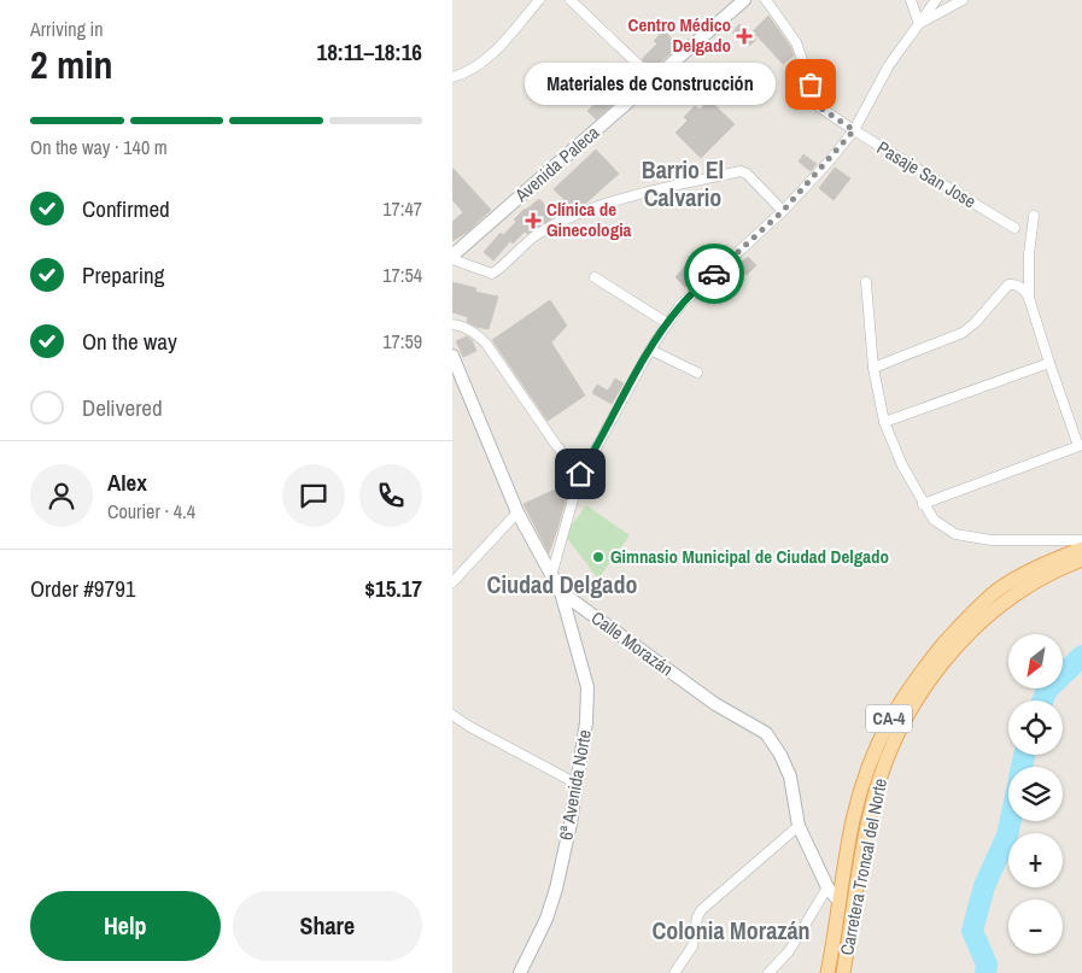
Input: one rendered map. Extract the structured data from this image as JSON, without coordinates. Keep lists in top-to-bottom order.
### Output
{
  "streets": {
    "main road": [
      "Avenida Paleca",
      "Calle Morazán",
      "CA-4",
      "6ª Avenida Norte",
      "Carretera Troncal del Norte"
    ],
    "street": ["Pasaje San Jose"]
  },
  "crossings": [
    ["Calle Morazán", "6ª Avenida Norte"],
    ["Calle Morazán", "Carretera Troncal del Norte"]
  ],
  "districts": ["Barrio El Calvario", "Ciudad Delgado", "Colonia Morazán"],
  "places": {
    "health": ["Centro Médico Delgado", "Clínica de Ginecologia"],
    "other": ["Materiales de Construcción", "Gimnasio Municipal de Ciudad Delgado"]
  },
  "north": "bottom left",
  "page": {
    "heading": ["2 min", "Arriving in", "18:11–18:16"],
    "panel": [
      "Alex",
      "Courier · 4.4",
      "Order #9791",
      "$15.17"
    ],
    "bubble": "Materiales de Construcción",
    "bar": "On the way · 140 m",
    "list": [
      ["Confirmed", "17:47"],
      ["Preparing", "17:54"],
      ["On the way", "17:59"],
      "Delivered"
    ],
    "map_buttons": ["+", "−"],
    "buttons": ["Help", "Share"]
  }
}
